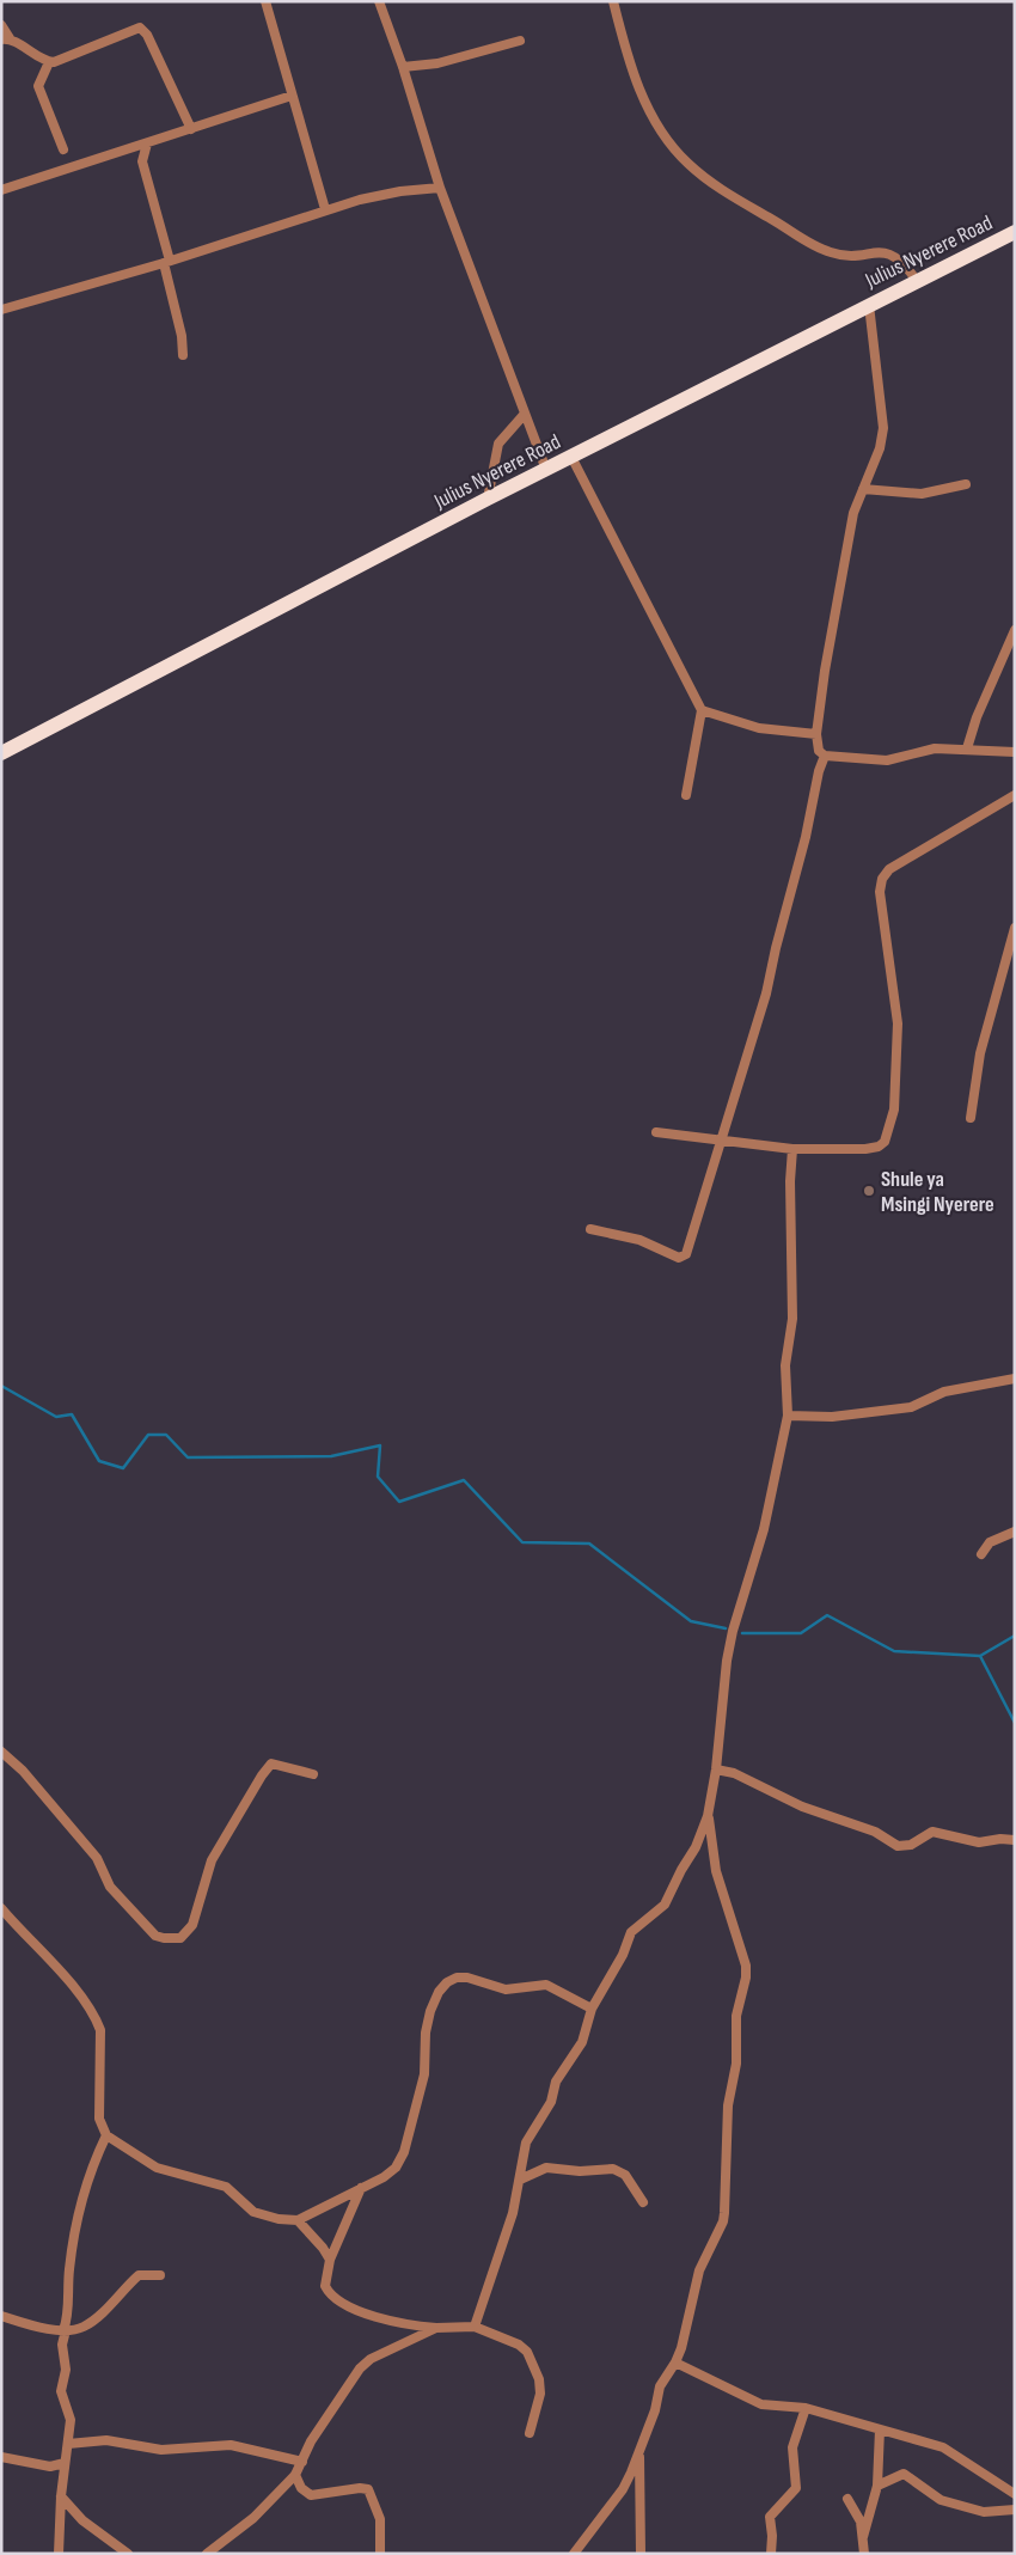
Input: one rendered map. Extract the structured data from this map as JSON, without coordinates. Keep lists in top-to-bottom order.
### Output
{
  "streets": {
    "highway": ["Julius Nyerere Road"]
  },
  "places": ["Shule ya Msingi Nyerere"]
}
